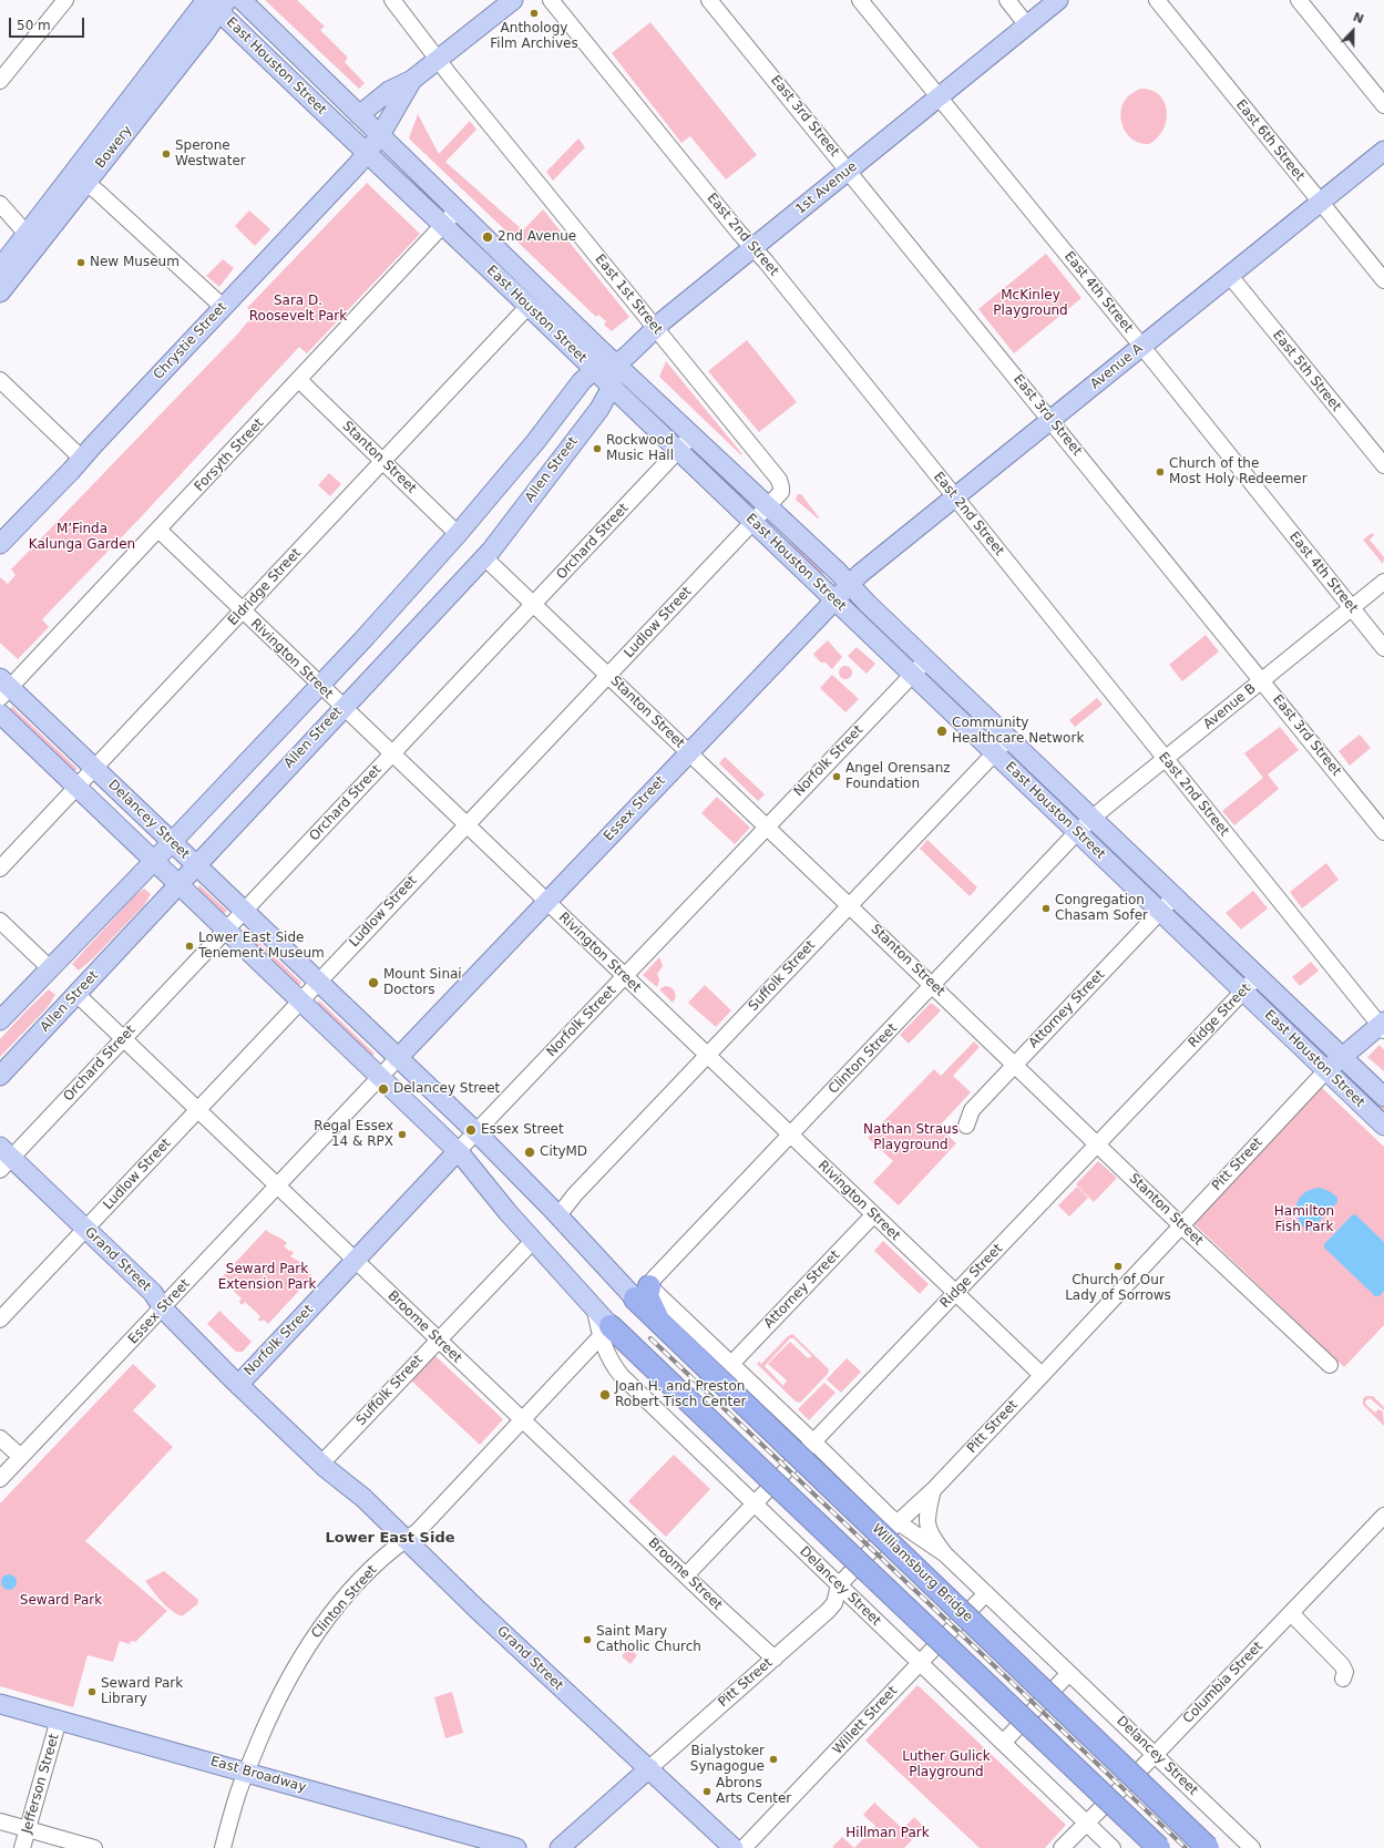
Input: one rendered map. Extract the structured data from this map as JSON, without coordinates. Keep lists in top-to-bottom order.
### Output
{
  "streets": {
    "highway": ["Williamsburg Bridge"],
    "main road": [
      "East Houston Street",
      "Bowery",
      "1st Avenue",
      "Chrystie Street",
      "Avenue A",
      "Allen Street",
      "Norfolk Street",
      "Essex Street",
      "Delancey Street",
      "Grand Street",
      "East Broadway"
    ],
    "street": [
      "East 3rd Street",
      "East 6th Street",
      "East 2nd Street",
      "East 4th Street",
      "East 1st Street",
      "East 5th Street",
      "Forsyth Street",
      "Stanton Street",
      "Orchard Street",
      "Eldridge Street",
      "Ludlow Street",
      "Rivington Street",
      "Avenue B",
      "Suffolk Street",
      "Attorney Street",
      "Ridge Street",
      "Clinton Street",
      "Pitt Street",
      "Broome Street",
      "Columbia Street",
      "Willett Street",
      "Jefferson Street"
    ]
  },
  "crossings": [
    ["East Houston Street", "Bowery"],
    ["East Houston Street", "1st Avenue"],
    ["East Houston Street", "East 1st Street"],
    ["East Houston Street", "Chrystie Street"],
    ["East Houston Street", "Avenue A"],
    ["East Houston Street", "Forsyth Street"],
    ["East Houston Street", "Allen Street"],
    ["East Houston Street", "Orchard Street"],
    ["East Houston Street", "Eldridge Street"],
    ["East Houston Street", "Ludlow Street"],
    ["East Houston Street", "Avenue B"],
    ["East Houston Street", "Norfolk Street"],
    ["East Houston Street", "Essex Street"],
    ["East Houston Street", "Suffolk Street"],
    ["East Houston Street", "Attorney Street"],
    ["East Houston Street", "Ridge Street"],
    ["East Houston Street", "Clinton Street"],
    ["East Houston Street", "Pitt Street"],
    ["East 3rd Street", "1st Avenue"],
    ["East 3rd Street", "Avenue A"],
    ["East 3rd Street", "Avenue B"],
    ["East 6th Street", "Avenue A"],
    ["1st Avenue", "East 2nd Street"],
    ["1st Avenue", "East 4th Street"],
    ["1st Avenue", "East 1st Street"],
    ["East 2nd Street", "Avenue A"],
    ["East 2nd Street", "Avenue B"],
    ["East 4th Street", "Avenue A"],
    ["East 4th Street", "Avenue B"],
    ["East 1st Street", "Ludlow Street"],
    ["Avenue A", "East 5th Street"],
    ["Avenue A", "Essex Street"],
    ["Forsyth Street", "Stanton Street"],
    ["Forsyth Street", "Rivington Street"],
    ["Forsyth Street", "Delancey Street"],
    ["Stanton Street", "Allen Street"],
    ["Stanton Street", "Orchard Street"],
    ["Stanton Street", "Eldridge Street"],
    ["Stanton Street", "Ludlow Street"],
    ["Stanton Street", "Norfolk Street"],
    ["Stanton Street", "Essex Street"],
    ["Stanton Street", "Suffolk Street"],
    ["Stanton Street", "Attorney Street"],
    ["Stanton Street", "Ridge Street"],
    ["Stanton Street", "Clinton Street"],
    ["Stanton Street", "Pitt Street"],
    ["Allen Street", "Rivington Street"],
    ["Allen Street", "Delancey Street"],
    ["Allen Street", "Broome Street"],
    ["Orchard Street", "Rivington Street"],
    ["Orchard Street", "Delancey Street"],
    ["Orchard Street", "Grand Street"],
    ["Orchard Street", "Broome Street"],
    ["Eldridge Street", "Rivington Street"],
    ["Eldridge Street", "Delancey Street"],
    ["Ludlow Street", "Rivington Street"],
    ["Ludlow Street", "Delancey Street"],
    ["Ludlow Street", "Grand Street"],
    ["Ludlow Street", "Broome Street"],
    ["Rivington Street", "Norfolk Street"],
    ["Rivington Street", "Essex Street"],
    ["Rivington Street", "Suffolk Street"],
    ["Rivington Street", "Attorney Street"],
    ["Rivington Street", "Ridge Street"],
    ["Rivington Street", "Clinton Street"],
    ["Rivington Street", "Pitt Street"],
    ["Avenue B", "Clinton Street"],
    ["Norfolk Street", "Delancey Street"],
    ["Norfolk Street", "Grand Street"],
    ["Norfolk Street", "Broome Street"],
    ["Essex Street", "Delancey Street"],
    ["Essex Street", "Grand Street"],
    ["Essex Street", "Broome Street"],
    ["Delancey Street", "Suffolk Street"],
    ["Delancey Street", "Attorney Street"],
    ["Delancey Street", "Ridge Street"],
    ["Delancey Street", "Clinton Street"],
    ["Delancey Street", "Pitt Street"],
    ["Delancey Street", "Williamsburg Bridge"],
    ["Delancey Street", "Columbia Street"],
    ["Delancey Street", "Willett Street"],
    ["Suffolk Street", "Grand Street"],
    ["Suffolk Street", "Broome Street"],
    ["Ridge Street", "Broome Street"],
    ["Clinton Street", "Grand Street"],
    ["Clinton Street", "Broome Street"],
    ["Clinton Street", "Williamsburg Bridge"],
    ["Clinton Street", "East Broadway"],
    ["Pitt Street", "Grand Street"],
    ["Pitt Street", "Broome Street"],
    ["East Broadway", "Jefferson Street"]
  ],
  "districts": ["Lower East Side"],
  "parks": [
    "McKinley Playground",
    "Sara D. Roosevelt Park",
    "M’Finda Kalunga Garden",
    "Nathan Straus Playground",
    "Hamilton Fish Park",
    "Seward Park Extension Park",
    "Seward Park",
    "Luther Gulick Playground",
    "Hillman Park"
  ],
  "places": [
    "Anthology Film Archives",
    "Sperone Westwater",
    "2nd Avenue",
    "New Museum",
    "Rockwood Music Hall",
    "Church of the Most Holy Redeemer",
    "Community Healthcare Network",
    "Angel Orensanz Foundation",
    "Congregation Chasam Sofer",
    "Lower East Side Tenement Museum",
    "Mount Sinai Doctors",
    "Delancey Street",
    "Essex Street",
    "Regal Essex 14 & RPX",
    "CityMD",
    "Church of Our Lady of Sorrows",
    "Joan H. and Preston Robert Tisch Center",
    "Saint Mary Catholic Church",
    "Seward Park Library",
    "Bialystoker Synagogue",
    "Abrons Arts Center"
  ],
  "scale_bar": "50 m",
  "north": "top"
}
